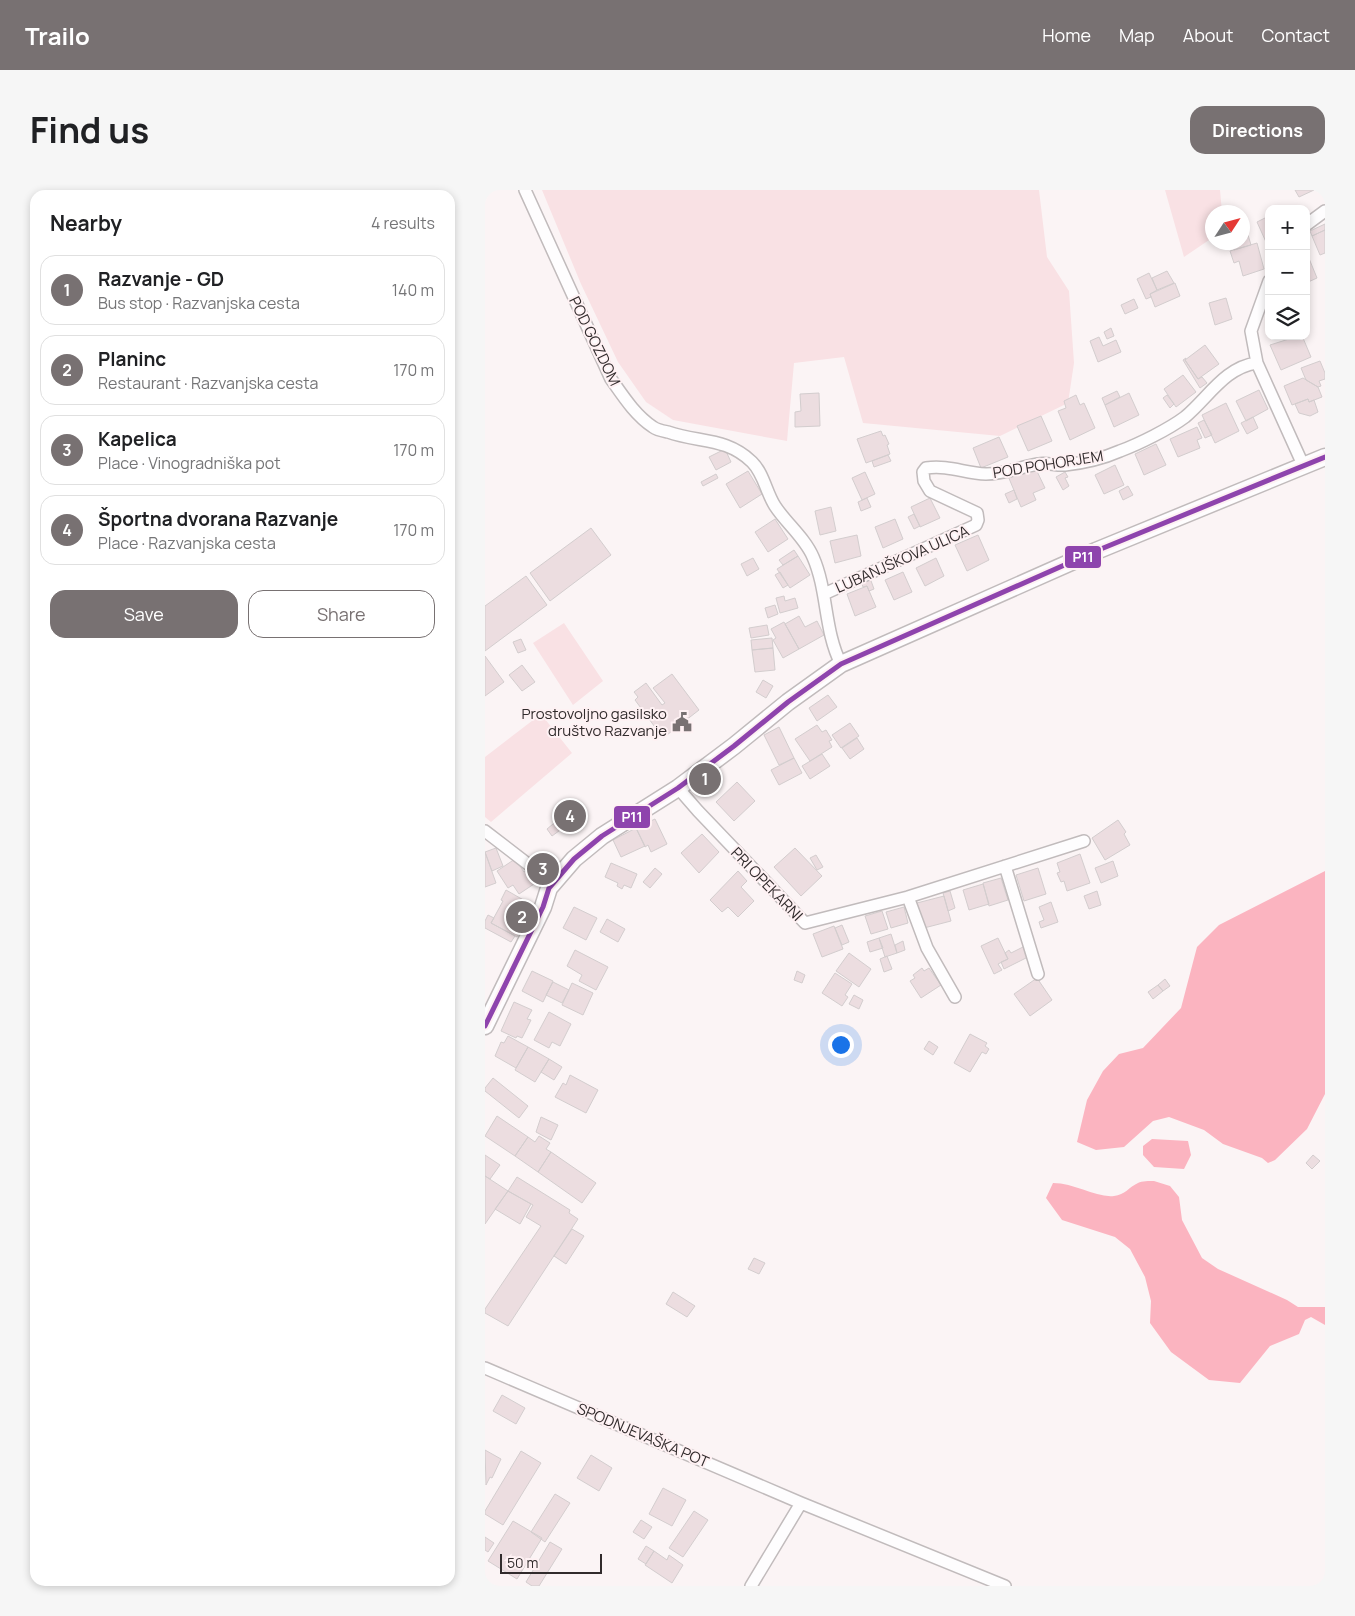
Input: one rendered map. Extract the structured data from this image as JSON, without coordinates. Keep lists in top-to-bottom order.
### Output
{
  "streets": {
    "street": [
      "POD GOZDOM",
      "POD POHORJEM",
      "LUBANJŠKOVA ULICA",
      "PRI OPEKARNI",
      "SPODNJEVAŠKA POT"
    ]
  },
  "crossings": [
    ["POD GOZDOM", "LUBANJŠKOVA ULICA"],
    ["POD POHORJEM", "LUBANJŠKOVA ULICA"]
  ],
  "places": {
    "public building": ["Prostovoljno gasilsko društvo Razvanje"]
  },
  "lines": ["transit line P11"],
  "scale_bar": "50 m",
  "north": "top right",
  "page": {
    "header": "Trailo",
    "nav": [
      "Home",
      "Map",
      "About",
      "Contact"
    ],
    "title": "Find us",
    "buttons": [
      "Directions",
      ["Save", "Share"]
    ],
    "heading": ["Nearby", "4 results"],
    "map_buttons": ["+", "−"],
    "list": [
      {
        "mark": "1",
        "name": "Razvanje - GD",
        "note": "Bus stop · Razvanjska cesta",
        "value": "140 m"
      },
      {
        "mark": "2",
        "name": "Planinc",
        "note": "Restaurant · Razvanjska cesta",
        "value": "170 m"
      },
      {
        "mark": "3",
        "name": "Kapelica",
        "note": "Place · Vinogradniška pot",
        "value": "170 m"
      },
      {
        "mark": "4",
        "name": "Športna dvorana Razvanje",
        "note": "Place · Razvanjska cesta",
        "value": "170 m"
      }
    ],
    "pins": [
      "1",
      "4",
      "3",
      "2"
    ],
    "scale": "50 m"
  }
}
